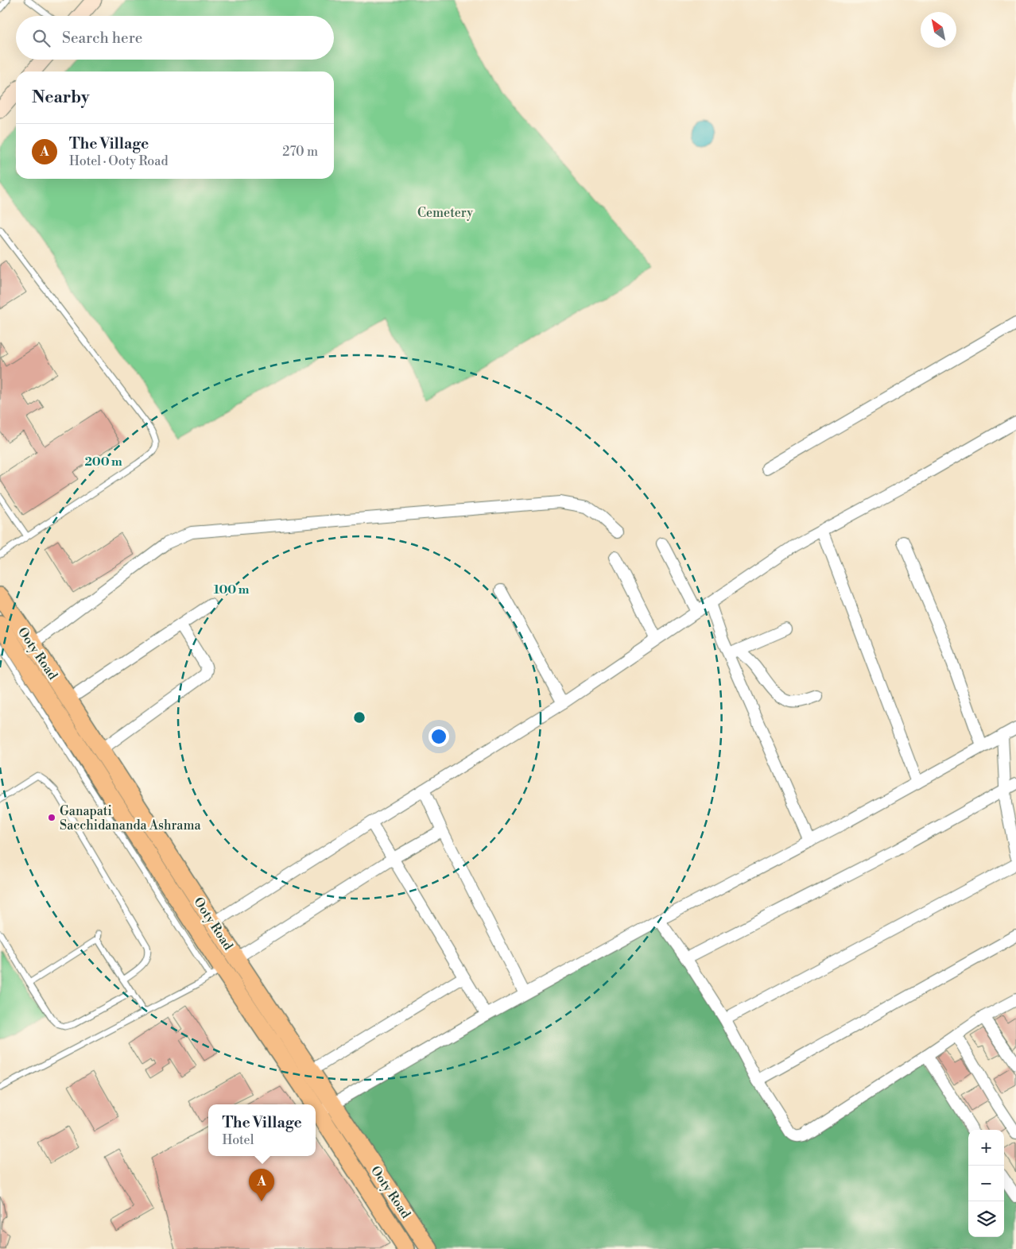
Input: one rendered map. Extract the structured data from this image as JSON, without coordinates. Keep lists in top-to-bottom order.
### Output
{
  "streets": {
    "main road": ["Ooty Road"]
  },
  "parks": ["Cemetery"],
  "places": ["Ganapati Sacchidananda Ashrama"],
  "north": "top left",
  "page": {
    "search": "Search here",
    "heading": "Nearby",
    "list": [
      {
        "mark": "A",
        "name": "The Village",
        "note": "Hotel · Ooty Road",
        "value": "270 m"
      }
    ],
    "popup": ["The Village", "Hotel"],
    "map_buttons": ["+", "−"],
    "pins": "A"
  },
  "rings": ["200 m", "100 m"]
}
